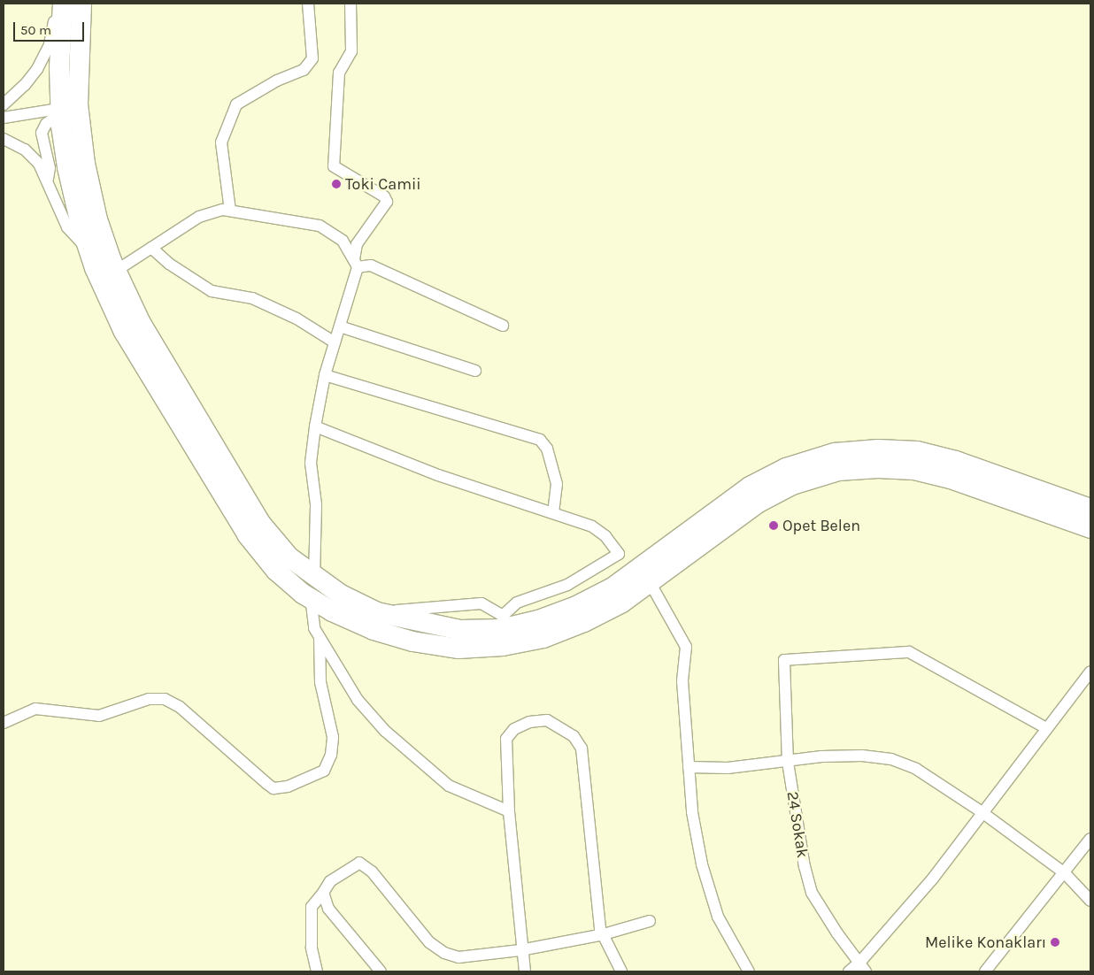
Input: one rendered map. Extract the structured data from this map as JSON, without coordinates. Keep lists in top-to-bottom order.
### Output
{
  "streets": {
    "street": ["24 Sokak"]
  },
  "places": ["Toki Camii", "Opet Belen", "Melike Konakları"],
  "scale_bar": "50 m"
}
